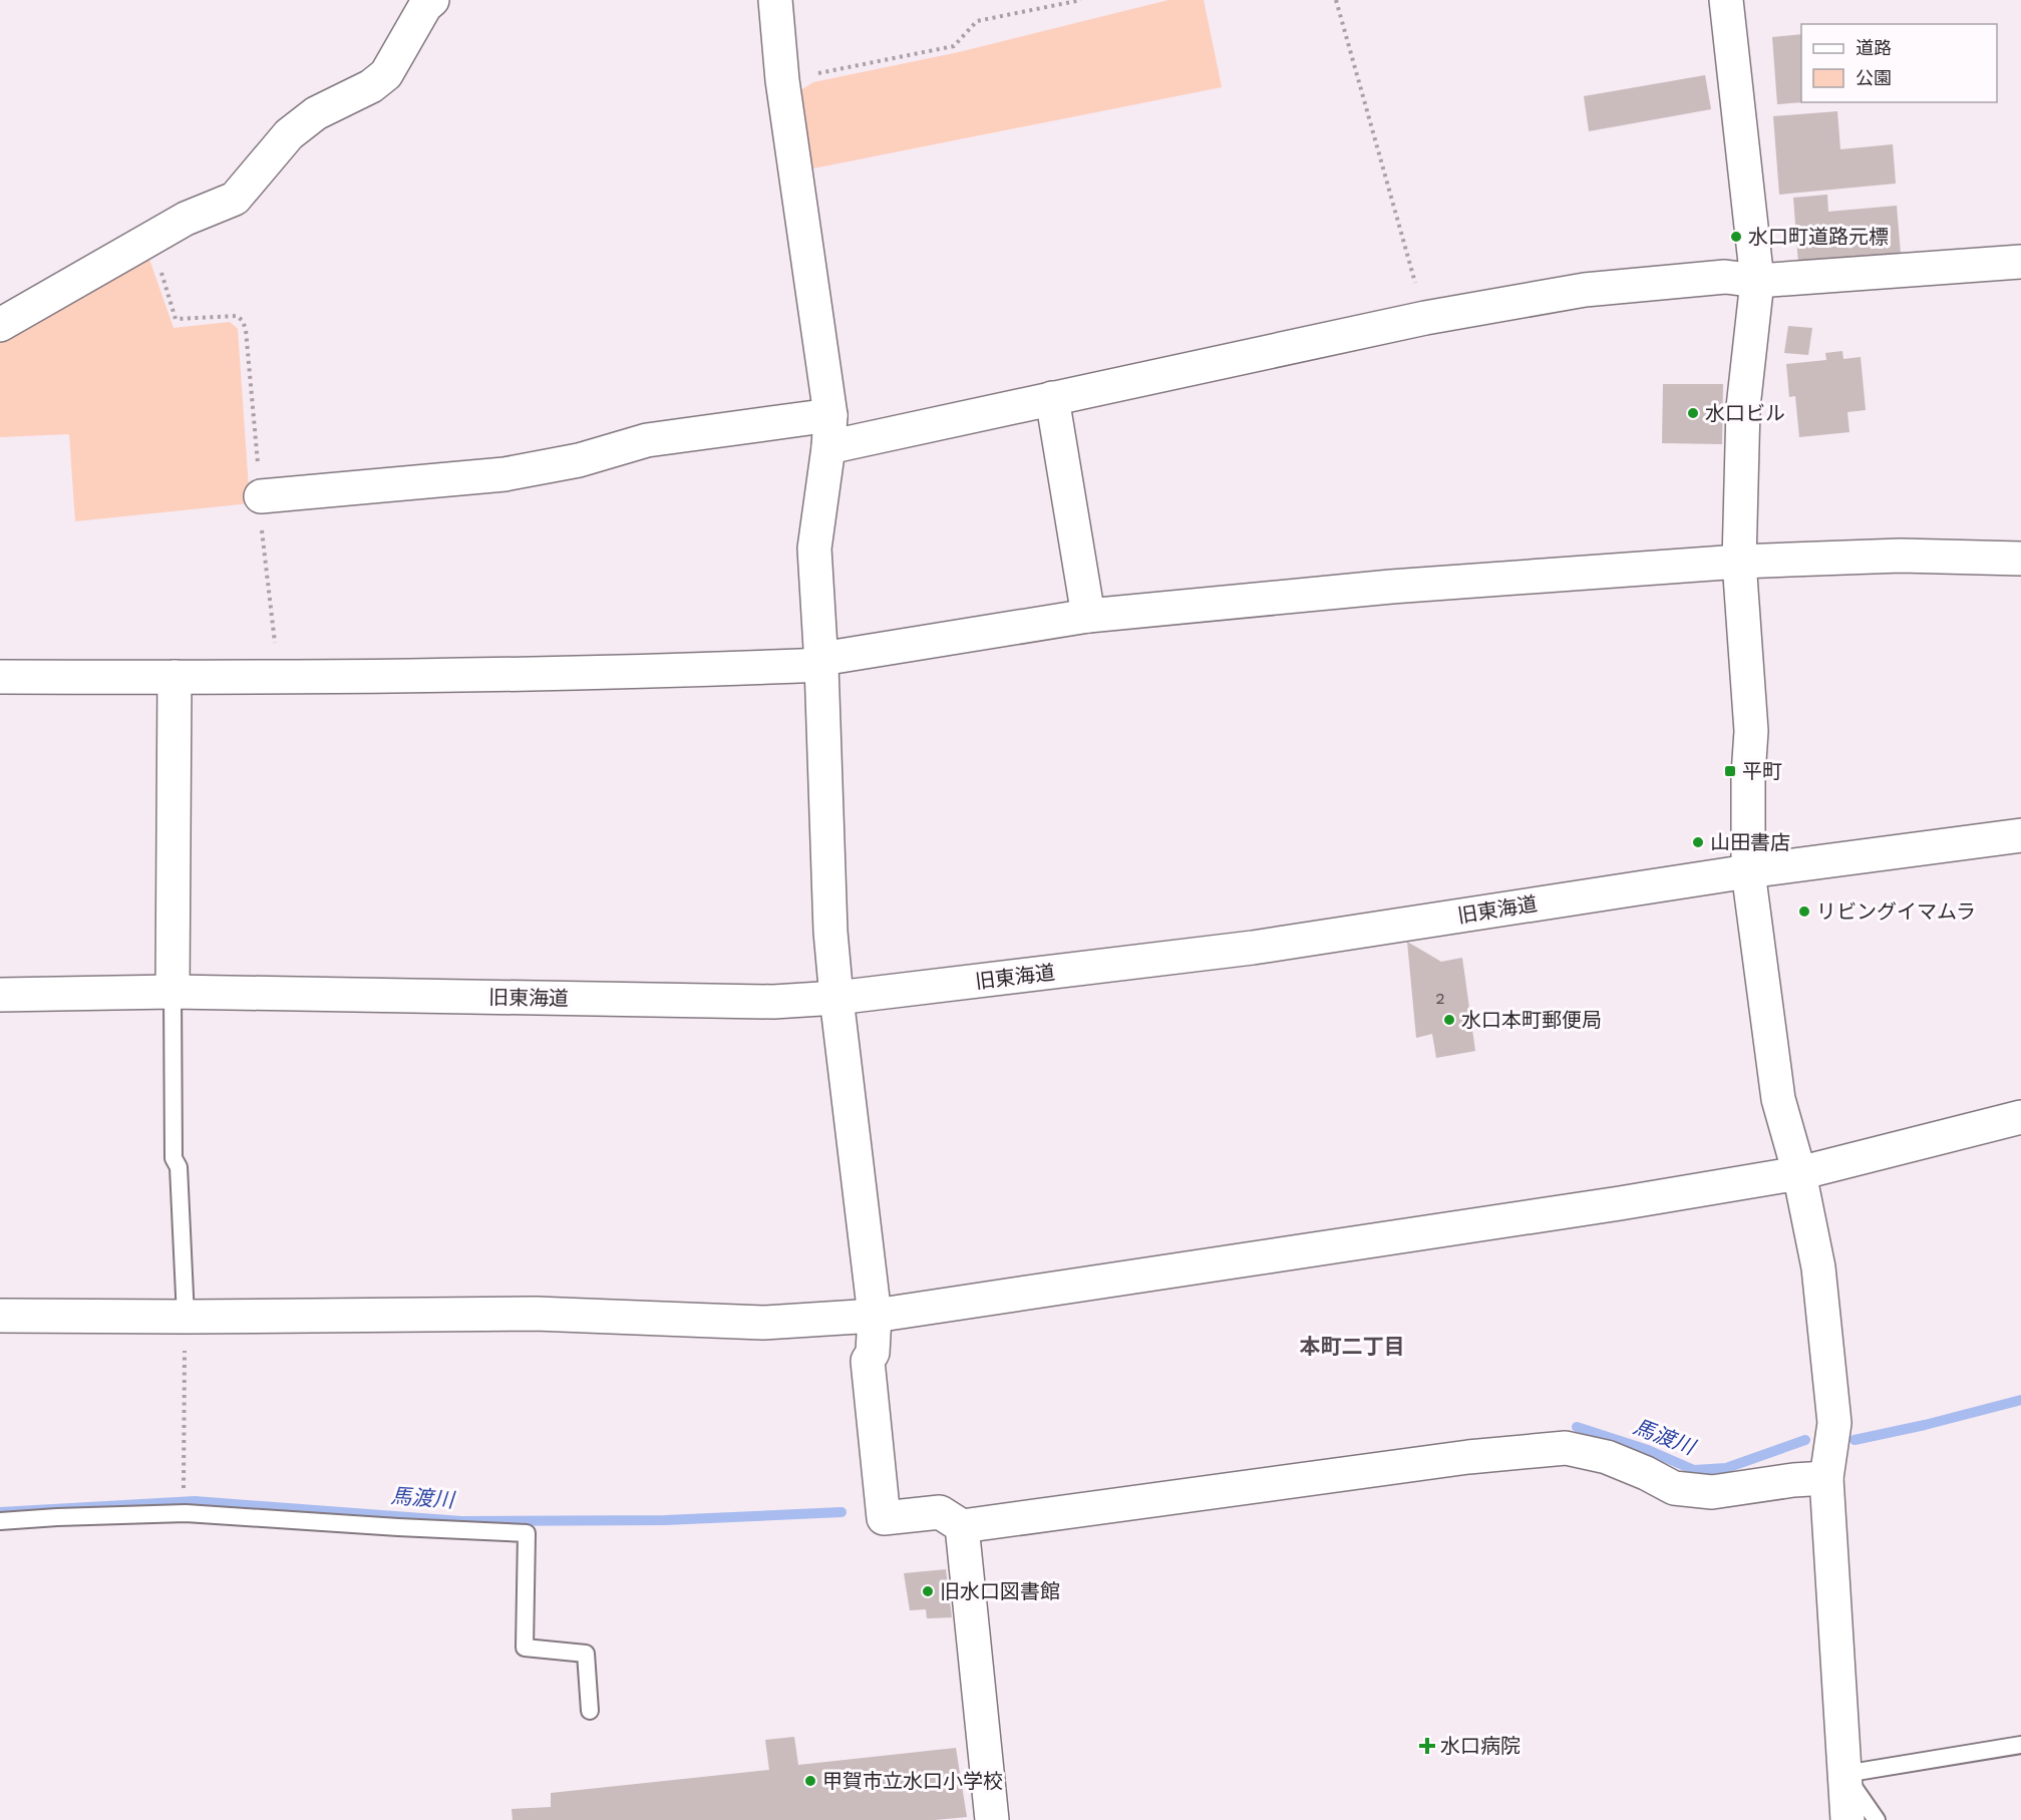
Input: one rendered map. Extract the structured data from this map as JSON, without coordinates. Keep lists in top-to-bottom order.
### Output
{
  "streets": {
    "street": ["旧東海道"]
  },
  "districts": ["本町二丁目"],
  "water": ["馬渡川"],
  "places": {
    "other": [
      "水口町道路元標",
      "水口ビル",
      "山田書店",
      "リビングイマムラ",
      "水口本町郵便局",
      "旧水口図書館",
      "甲賀市立水口小学校"
    ],
    "transit": ["平町"],
    "health": ["水口病院"]
  },
  "house_numbers": ["2"],
  "legend": ["道路", "公園"]
}
